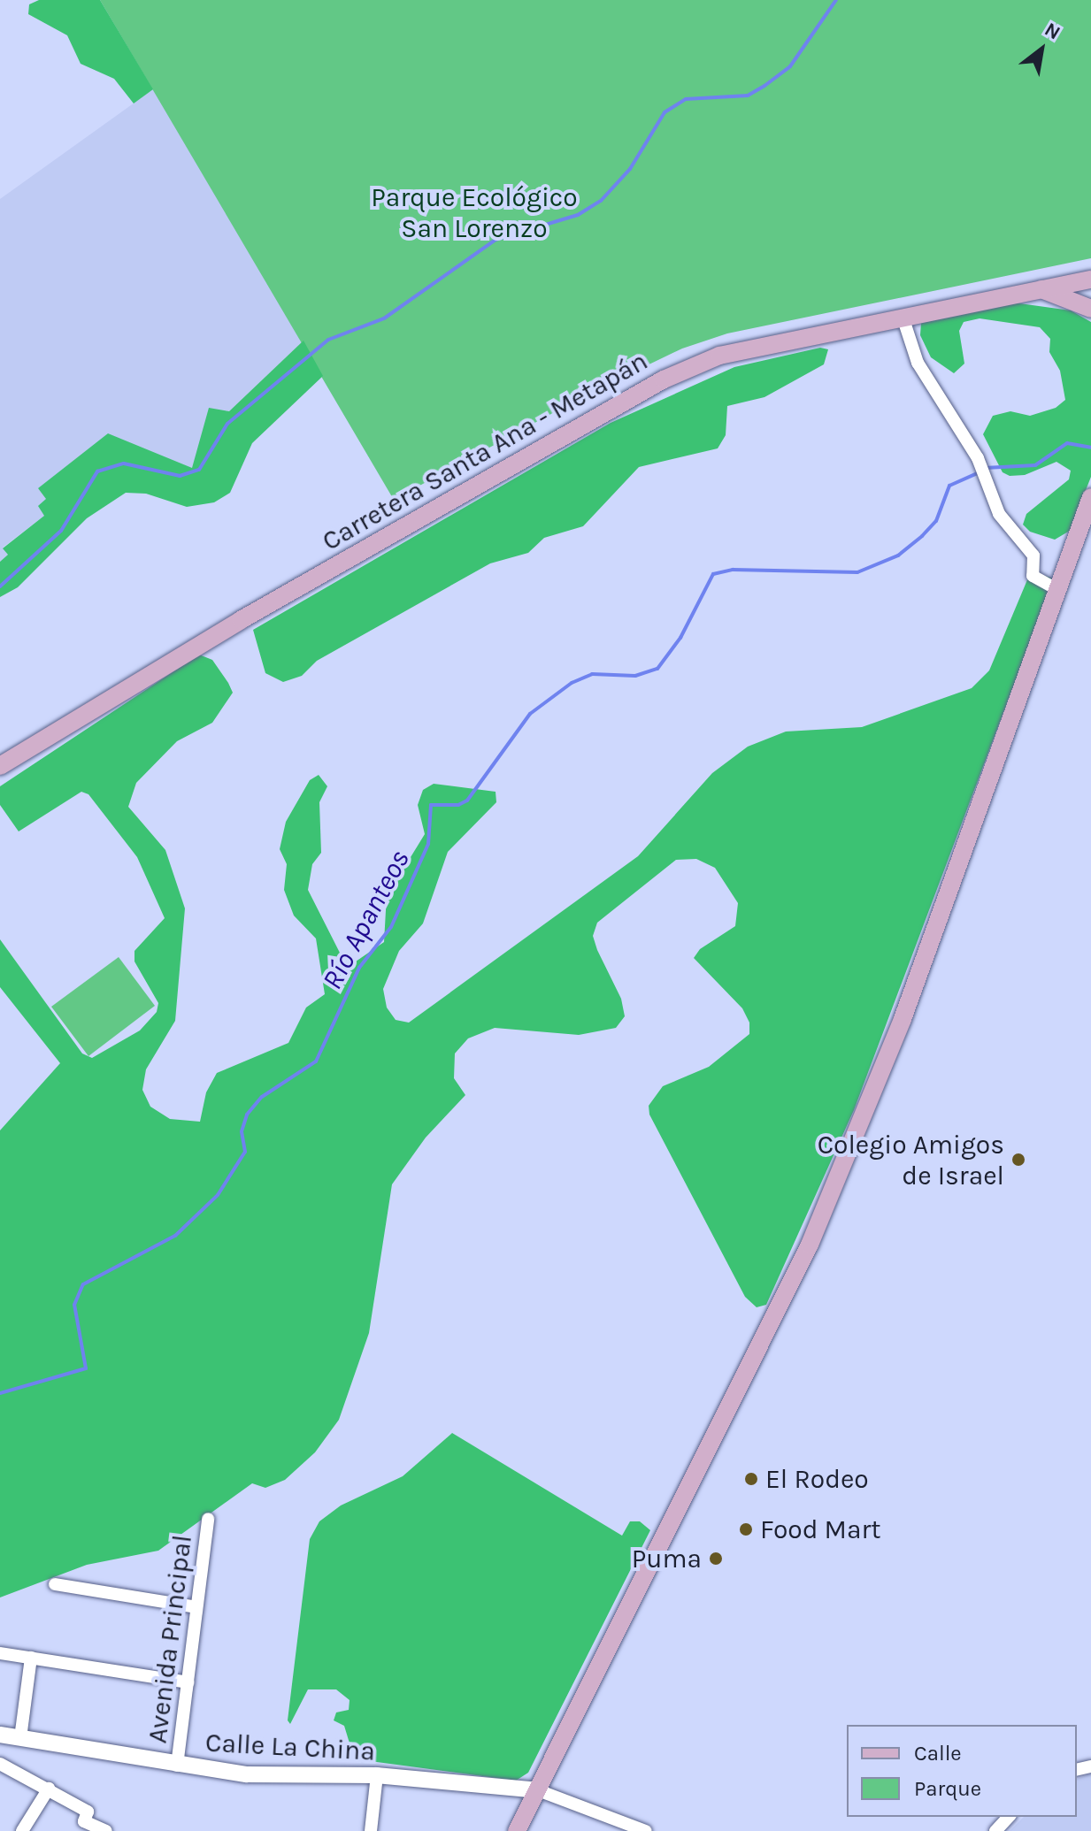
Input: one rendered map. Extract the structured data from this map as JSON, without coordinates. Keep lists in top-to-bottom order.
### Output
{
  "streets": {
    "main road": ["Carretera Santa Ana - Metapán", "Calle La China"],
    "street": ["Avenida Principal"]
  },
  "crossings": [
    ["Avenida Principal", "Calle La China"]
  ],
  "water": ["Río Apanteos"],
  "parks": ["Parque Ecológico San Lorenzo"],
  "places": [
    "Colegio Amigos de Israel",
    "El Rodeo",
    "Food Mart",
    "Puma"
  ],
  "legend": ["Calle", "Parque"],
  "north": "top right"
}
